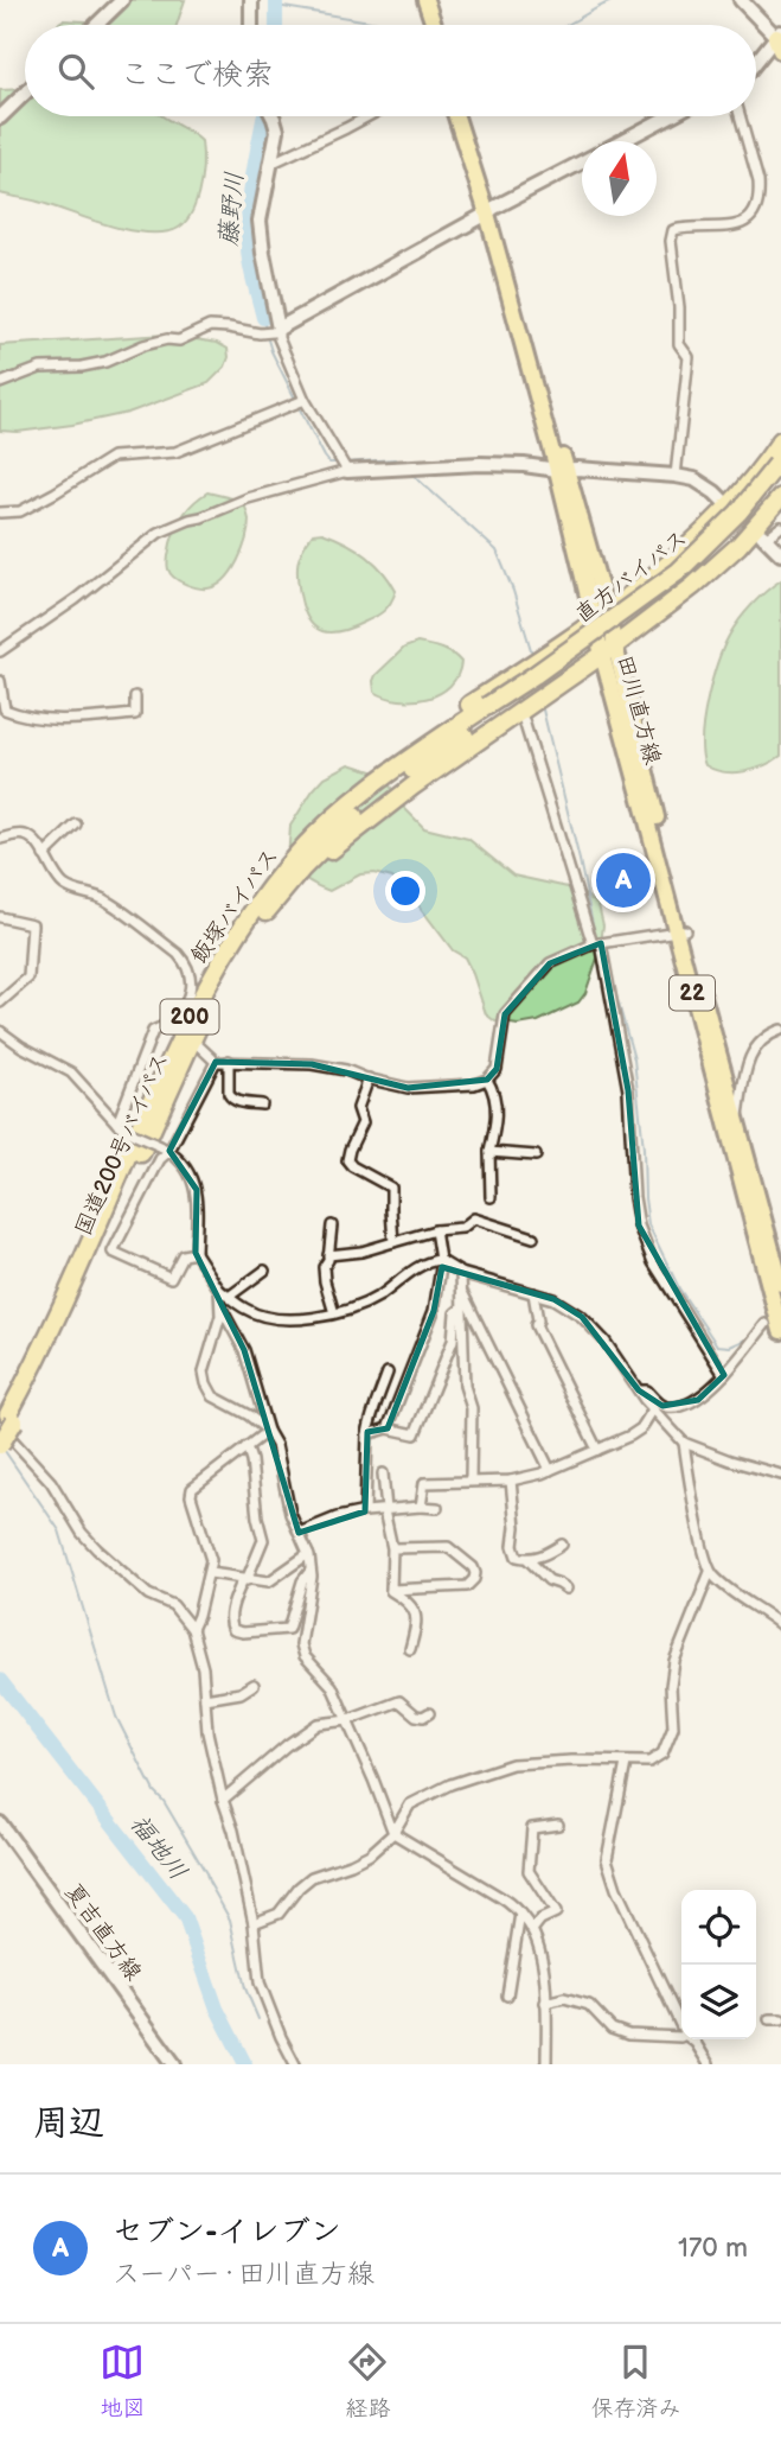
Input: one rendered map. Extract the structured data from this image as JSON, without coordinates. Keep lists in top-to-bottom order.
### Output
{
  "streets": {
    "highway": [
      "直方バイパス",
      "飯塚バイパス",
      "200",
      "国道200号バイパス"
    ],
    "main road": ["田川直方線", "22"],
    "street": ["夏吉直方線"]
  },
  "crossings": [
    ["直方バイパス", "飯塚バイパス"],
    ["直方バイパス", "国道200号バイパス"],
    ["飯塚バイパス", "国道200号バイパス"]
  ],
  "water": ["藤野川", "福地川"],
  "north": "top",
  "page": {
    "search": "ここで検索",
    "pins": "A",
    "heading": "周辺",
    "list": [
      {
        "mark": "A",
        "name": "セブン-イレブン",
        "note": "スーパー · 田川直方線",
        "value": "170 m"
      }
    ],
    "nav": ["地図", "経路", "保存済み"]
  }
}
